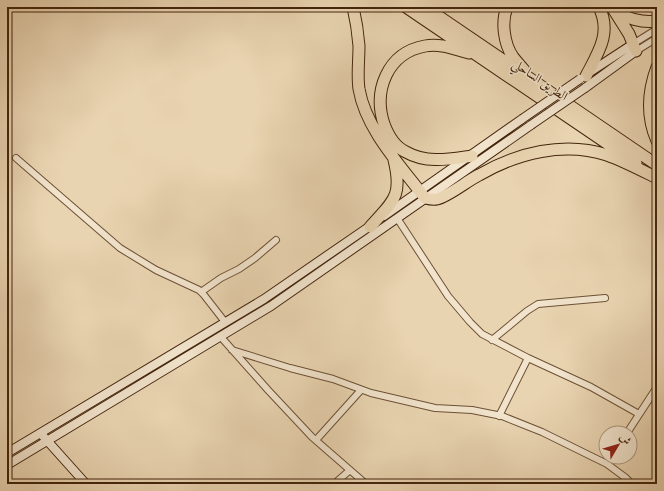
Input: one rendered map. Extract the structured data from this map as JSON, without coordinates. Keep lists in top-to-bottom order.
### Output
{
  "streets": {
    "highway": ["الطريق الساحلي"]
  },
  "north": "top right"
}
